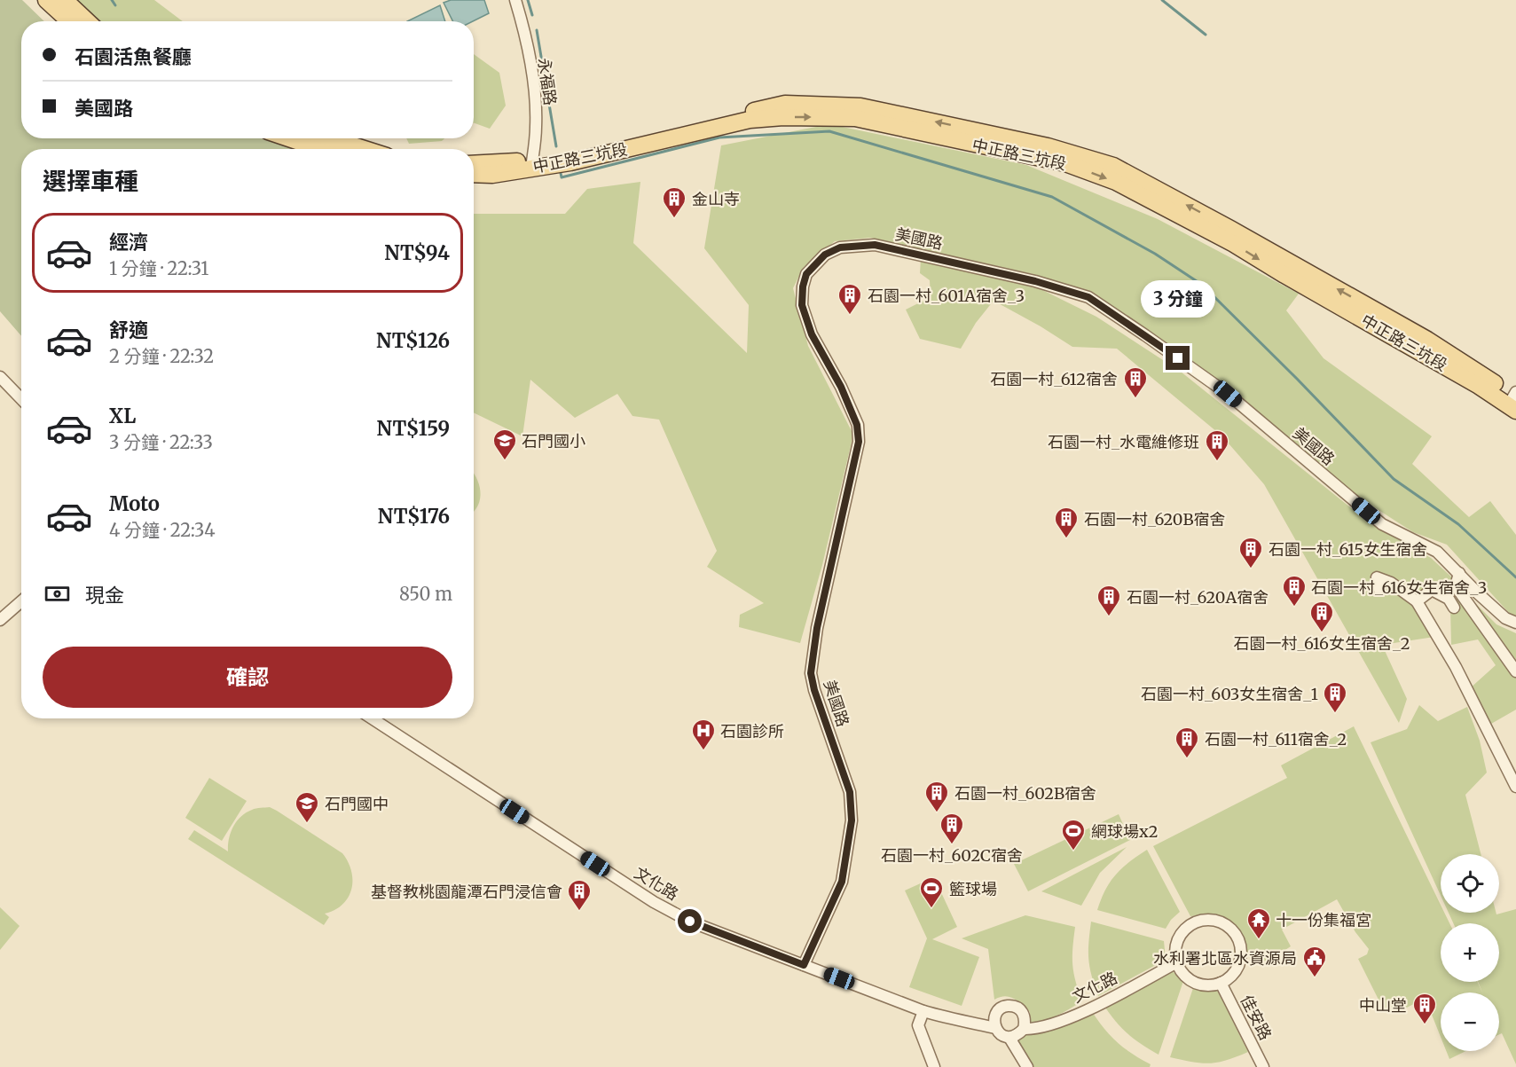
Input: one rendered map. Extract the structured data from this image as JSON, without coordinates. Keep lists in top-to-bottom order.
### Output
{
  "streets": {
    "main road": ["中正路三坑段"],
    "street": [
      "永福路",
      "美國路",
      "文化路",
      "佳安路"
    ]
  },
  "crossings": [
    ["永福路", "中正路三坑段"],
    ["美國路", "文化路"],
    ["文化路", "佳安路"]
  ],
  "places": {
    "building": [
      "金山寺",
      "石園一村_601A宿舍_3",
      "石園一村_612宿舍",
      "石園一村_水電維修班",
      "石園一村_620B宿舍",
      "石園一村_615女生宿舍",
      "石園一村_616女生宿舍_3",
      "石園一村_620A宿舍",
      "石園一村_616女生宿舍_2",
      "石園一村_603女生宿舍_1",
      "石園一村_611宿舍_2",
      "石園一村_602B宿舍",
      "石園一村_602C宿舍",
      "基督教桃園龍潭石門浸信會",
      "中山堂"
    ],
    "school or university": ["石門國小", "石門國中"],
    "hospital": ["石園診所"],
    "sports": ["網球場x2", "籃球場"],
    "temple": ["十一份集福宮"],
    "public building": ["水利署北區水資源局"]
  },
  "page": {
    "banner": ["石園活魚餐廳", "美國路"],
    "heading": "選擇車種",
    "list": [
      {
        "name": "經濟",
        "note": "1 分鐘 · 22:31",
        "value": "NT$94"
      },
      {
        "name": "舒適",
        "note": "2 分鐘 · 22:32",
        "value": "NT$126"
      },
      {
        "name": "XL",
        "note": "3 分鐘 · 22:33",
        "value": "NT$159"
      },
      {
        "name": "Moto",
        "note": "4 分鐘 · 22:34",
        "value": "NT$176"
      }
    ],
    "bubble": "3 分鐘",
    "pay": ["現金", "850 m"],
    "buttons": "確認",
    "map_buttons": ["+", "−"]
  }
}
